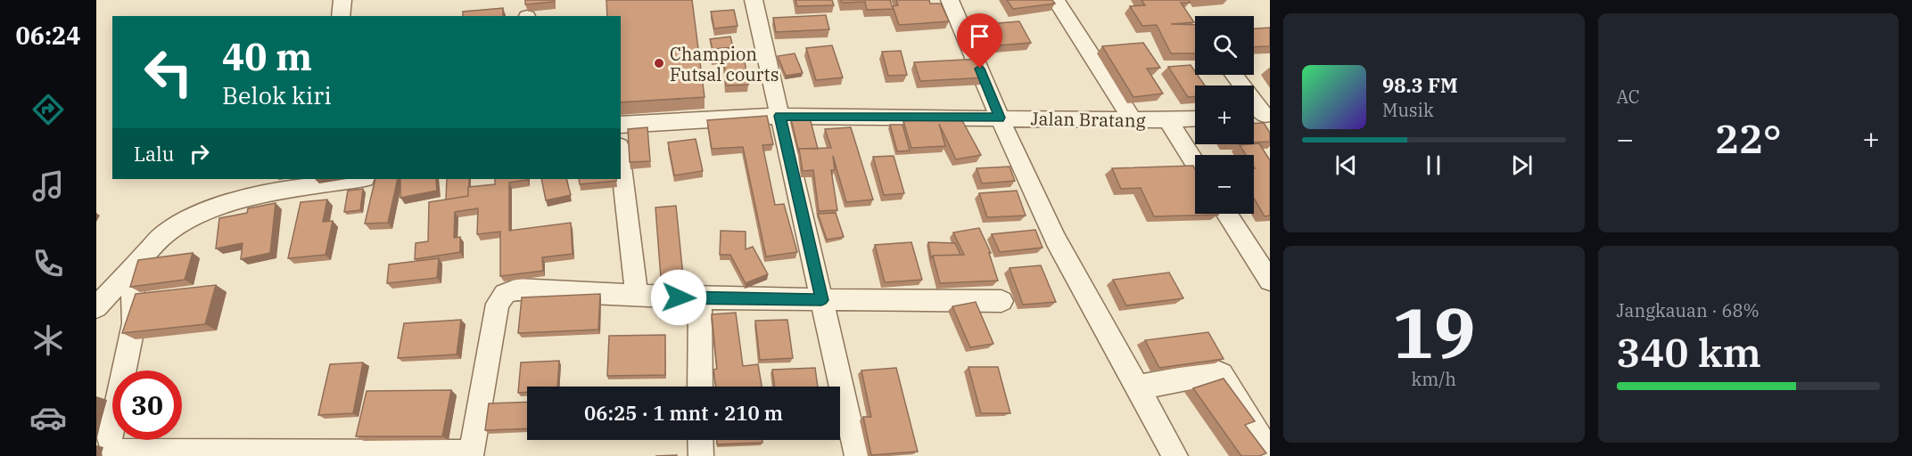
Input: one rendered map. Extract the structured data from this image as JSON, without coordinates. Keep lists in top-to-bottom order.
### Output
{
  "streets": {
    "street": ["Jalan Bratang"]
  },
  "places": ["Champion Futsal courts"],
  "page": {
    "tabs": "06:24",
    "tile": [
      "AC",
      ["19", "km/h"],
      ["Jangkauan · 68%", "340 km"]
    ],
    "map_buttons": ["+", "−"],
    "turn": ["40 m", "Belok kiri"],
    "song": ["98.3 FM", "Musik"],
    "heat": ["−", "22°", "+"],
    "then": "Lalu",
    "limit": "30",
    "trip": "06:25 · 1 mnt · 210 m"
  }
}
